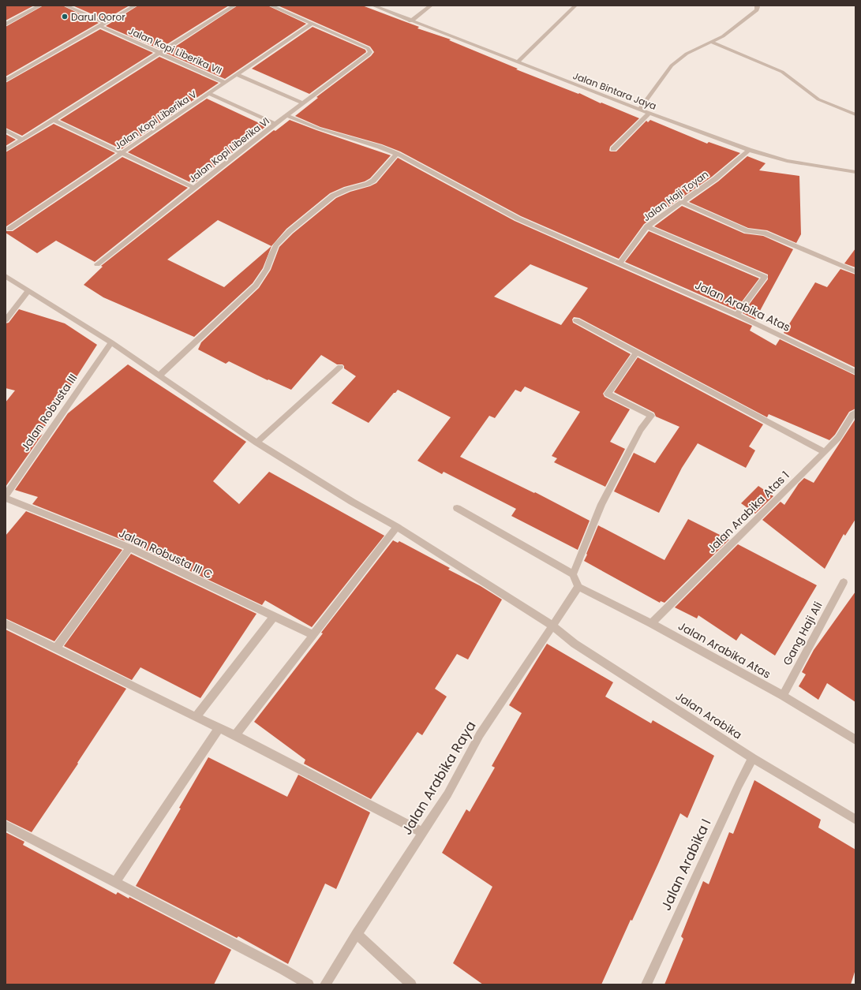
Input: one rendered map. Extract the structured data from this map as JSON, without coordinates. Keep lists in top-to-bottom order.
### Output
{
  "streets": {
    "street": [
      "Jalan Kopi Liberika VII",
      "Jalan Bintara Jaya",
      "Jalan Kopi Liberika V",
      "Jalan Kopi Liberika VI",
      "Jalan Haji Toyan",
      "Jalan Arabika Atas",
      "Jalan Robusta III",
      "Jalan Arabika Atas 1",
      "Jalan Robusta III C",
      "Gang Haji Ali",
      "Jalan Arabika",
      "Jalan Arabika Raya",
      "Jalan Arabika I"
    ]
  },
  "crossings": [
    ["Jalan Kopi Liberika VII", "Jalan Kopi Liberika V"],
    ["Jalan Bintara Jaya", "Jalan Haji Toyan"],
    ["Jalan Kopi Liberika V", "Jalan Kopi Liberika VI"],
    ["Jalan Kopi Liberika VI", "Jalan Arabika Atas"],
    ["Jalan Haji Toyan", "Jalan Arabika Atas"],
    ["Jalan Arabika Atas", "Jalan Arabika Atas 1"],
    ["Jalan Arabika Atas", "Gang Haji Ali"],
    ["Jalan Arabika Atas", "Jalan Arabika Raya"],
    ["Jalan Robusta III", "Jalan Arabika"],
    ["Jalan Arabika", "Jalan Arabika Raya"],
    ["Jalan Arabika", "Jalan Arabika I"]
  ],
  "places": ["Darul Qoror"]
}
